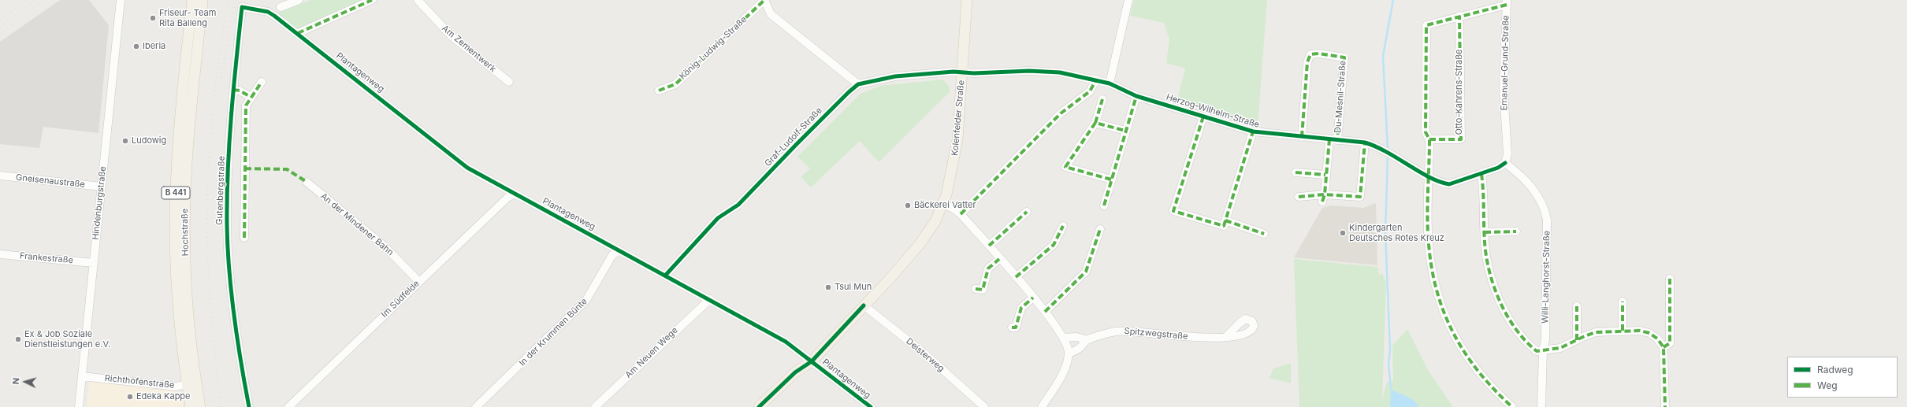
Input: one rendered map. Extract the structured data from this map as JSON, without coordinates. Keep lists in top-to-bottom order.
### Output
{
  "streets": {
    "main road": ["Kolenfelder Straße", "B 441", "Hochstraße"],
    "street": [
      "König-Ludwig-Straße",
      "Am Zementwerk",
      "Emanuel-Grund-Straße",
      "Plantagenweg",
      "Otto-Kahrens-Straße",
      "Du-Mesnil-Straße",
      "Herzog-Wilhelm-Straße",
      "Graf-Ludolf-Straße",
      "Gneisenaustraße",
      "Gutenbergstraße",
      "Hindenburgstraße",
      "An der Mindener Bahn",
      "Frankestraße",
      "Willi-Langhorst-Straße",
      "Im Südfelde",
      "In der Krummen Bünte",
      "Spitzwegstraße",
      "Am Neuen Wege",
      "Deisterweg",
      "Richthofenstraße"
    ]
  },
  "crossings": [
    ["König-Ludwig-Straße", "Graf-Ludolf-Straße"],
    ["Emanuel-Grund-Straße", "Herzog-Wilhelm-Straße"],
    ["Emanuel-Grund-Straße", "Willi-Langhorst-Straße"],
    ["Plantagenweg", "Kolenfelder Straße"],
    ["Plantagenweg", "Graf-Ludolf-Straße"],
    ["Plantagenweg", "Gutenbergstraße"],
    ["Plantagenweg", "Im Südfelde"],
    ["Plantagenweg", "In der Krummen Bünte"],
    ["Plantagenweg", "Am Neuen Wege"],
    ["Du-Mesnil-Straße", "Herzog-Wilhelm-Straße"],
    ["Herzog-Wilhelm-Straße", "Kolenfelder Straße"],
    ["Herzog-Wilhelm-Straße", "Willi-Langhorst-Straße"],
    ["Kolenfelder Straße", "Deisterweg"],
    ["Gneisenaustraße", "Hindenburgstraße"],
    ["Hindenburgstraße", "Frankestraße"],
    ["Hindenburgstraße", "Richthofenstraße"],
    ["An der Mindener Bahn", "Im Südfelde"],
    ["Hochstraße", "Richthofenstraße"]
  ],
  "places": [
    "Friseur- Team Rita Balleng",
    "Iberia",
    "Ludowig",
    "Bäckerei Vatter",
    "Kindergarten Deutsches Rotes Kreuz",
    "Tsui Mun",
    "Ex & Job Soziale Dienstleistungen e.V.",
    "Edeka Kappe"
  ],
  "legend": ["Radweg", "Weg"],
  "north": "left"
}
